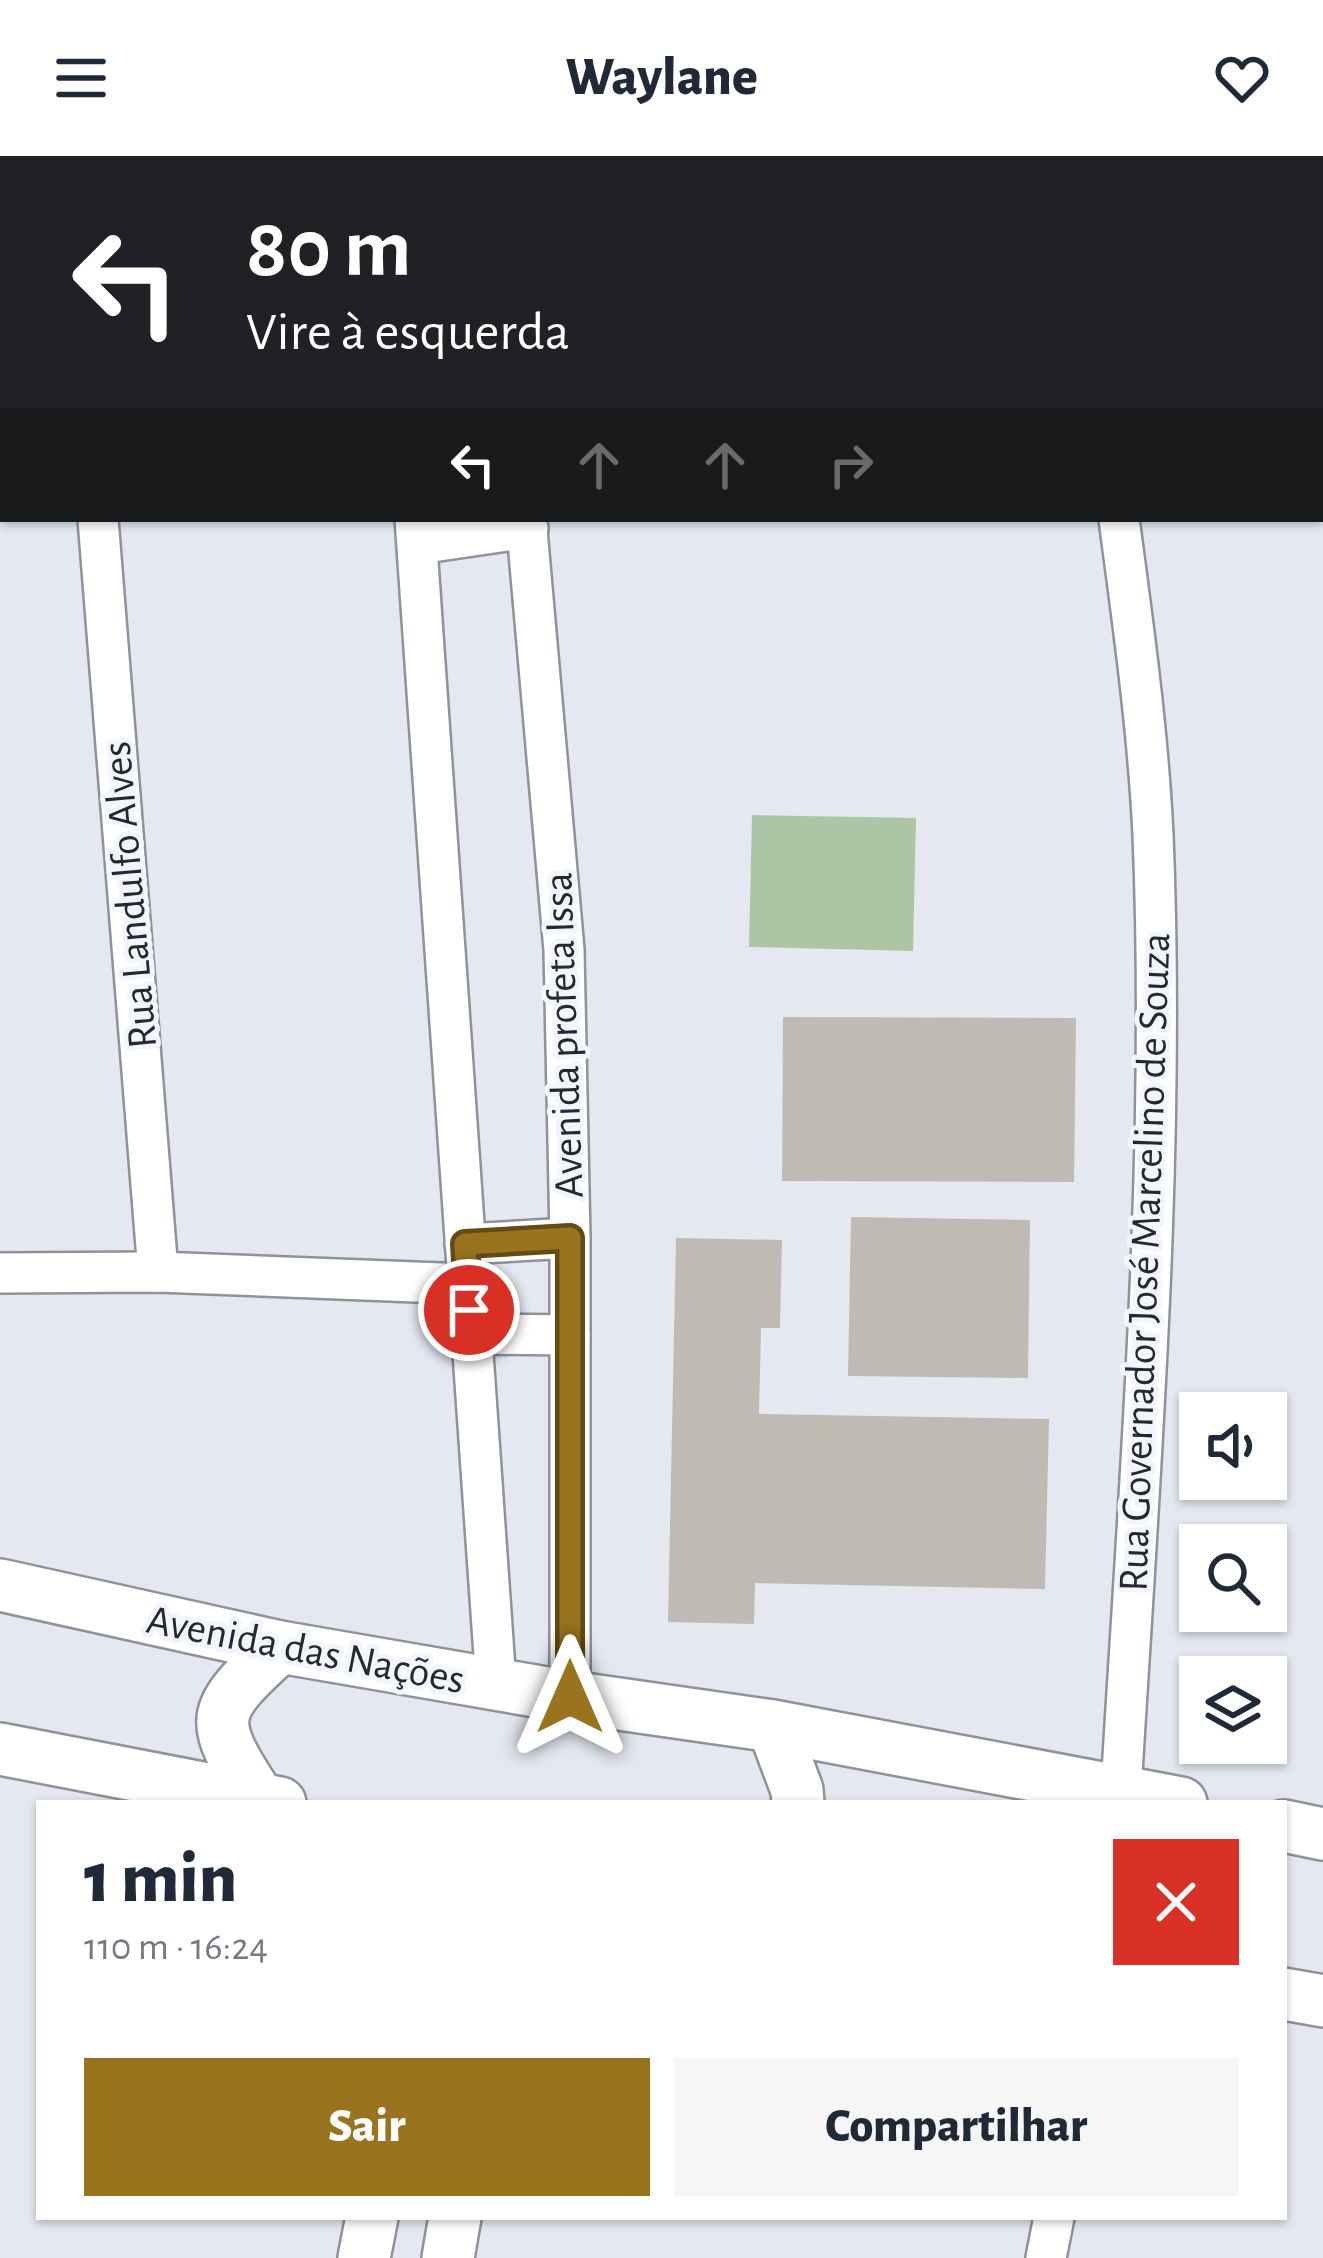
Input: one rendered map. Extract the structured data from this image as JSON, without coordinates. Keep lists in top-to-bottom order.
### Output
{
  "streets": {
    "street": [
      "Rua Landulfo Alves",
      "Avenida profeta Issa",
      "Rua Governador José Marcelino de Souza",
      "Avenida das Nações"
    ]
  },
  "crossings": [
    ["Avenida profeta Issa", "Avenida das Nações"],
    ["Rua Governador José Marcelino de Souza", "Avenida das Nações"]
  ],
  "page": {
    "header": "Waylane",
    "turn": ["80 m", "Vire à esquerda"],
    "heading": ["1 min", "110 m · 16:24"],
    "buttons": ["Sair", "Compartilhar"]
  }
}
